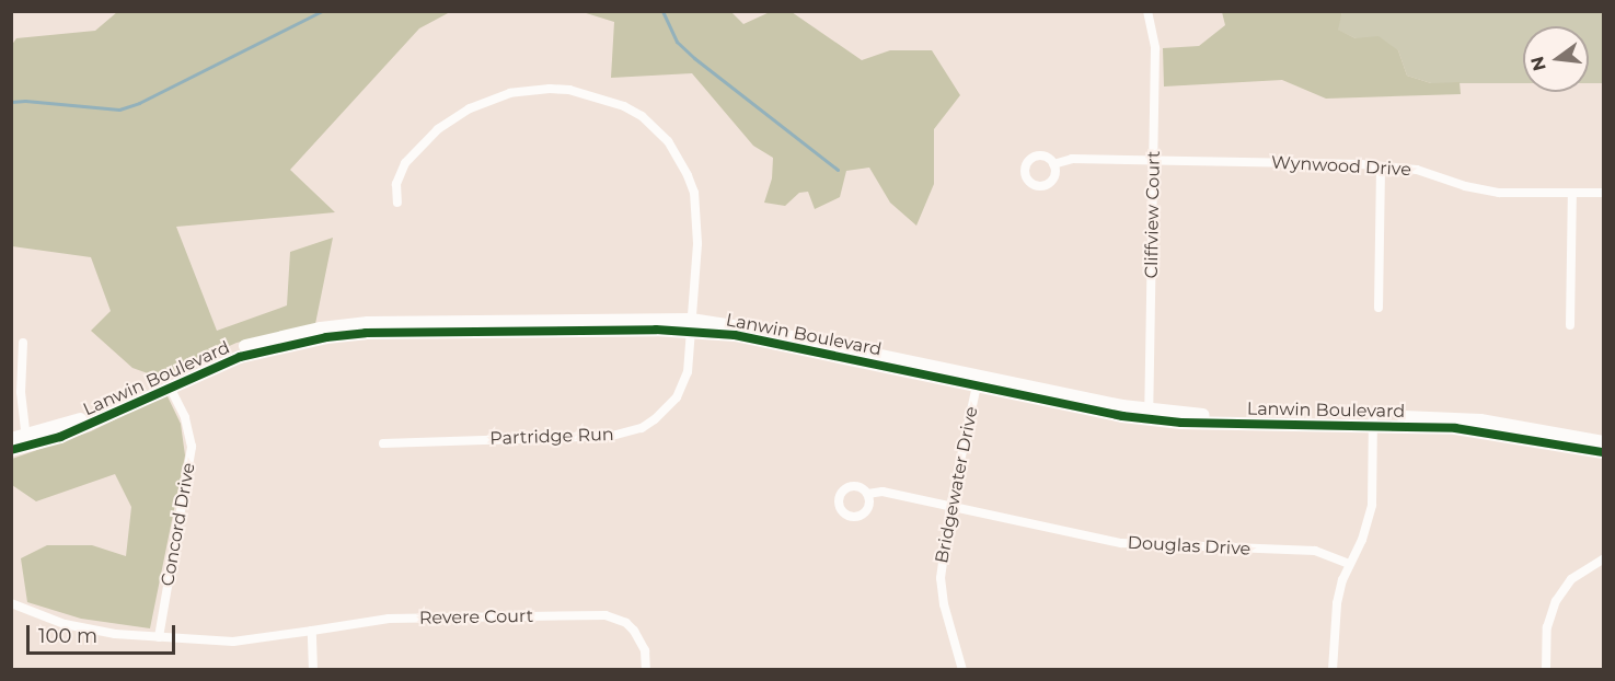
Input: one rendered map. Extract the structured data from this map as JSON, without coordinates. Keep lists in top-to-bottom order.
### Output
{
  "streets": {
    "street": [
      "Wynwood Drive",
      "Cliffview Court",
      "Lanwin Boulevard",
      "Partridge Run",
      "Bridgewater Drive",
      "Concord Drive",
      "Douglas Drive",
      "Revere Court"
    ]
  },
  "crossings": [
    ["Wynwood Drive", "Cliffview Court"],
    ["Cliffview Court", "Lanwin Boulevard"],
    ["Lanwin Boulevard", "Partridge Run"],
    ["Lanwin Boulevard", "Bridgewater Drive"],
    ["Lanwin Boulevard", "Concord Drive"],
    ["Bridgewater Drive", "Douglas Drive"]
  ],
  "scale_bar": "100 m",
  "north": "left"
}
